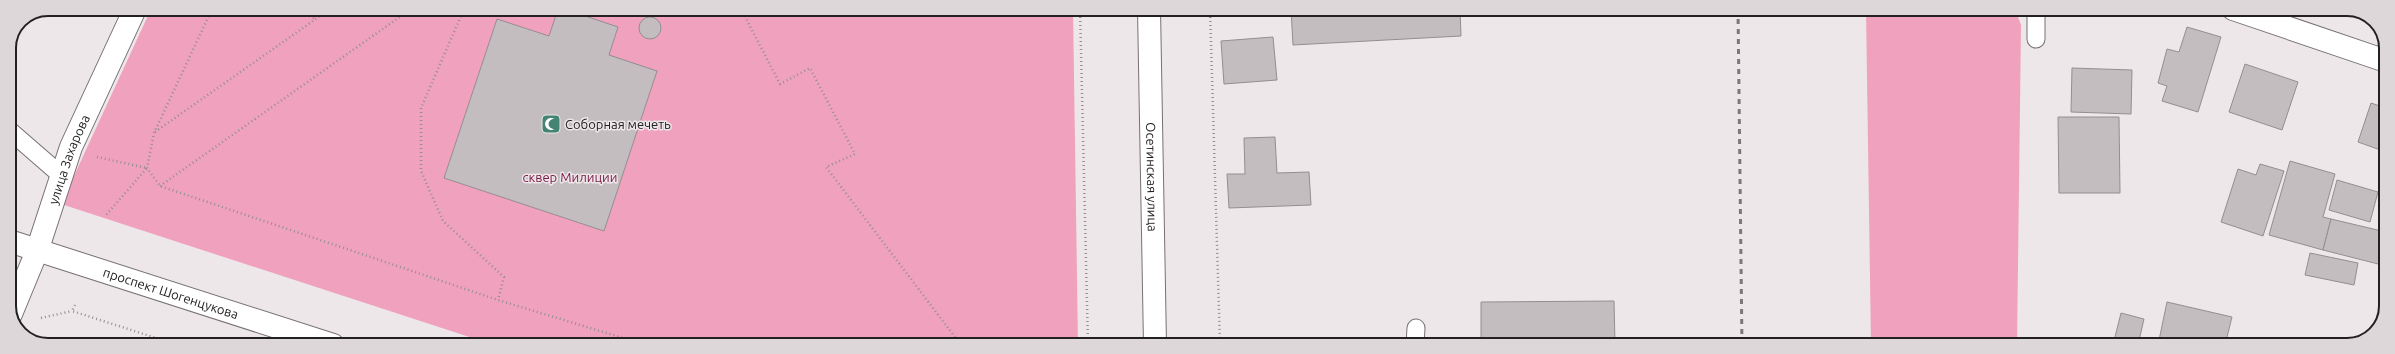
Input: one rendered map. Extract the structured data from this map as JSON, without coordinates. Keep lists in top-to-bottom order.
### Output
{
  "streets": {
    "main road": ["улица Захарова", "Осетинская улица", "проспект Шогенцукова"]
  },
  "crossings": [
    ["улица Захарова", "проспект Шогенцукова"]
  ],
  "parks": ["сквер Милиции"],
  "places": {
    "mosque": ["Соборная мечеть"]
  }
}
